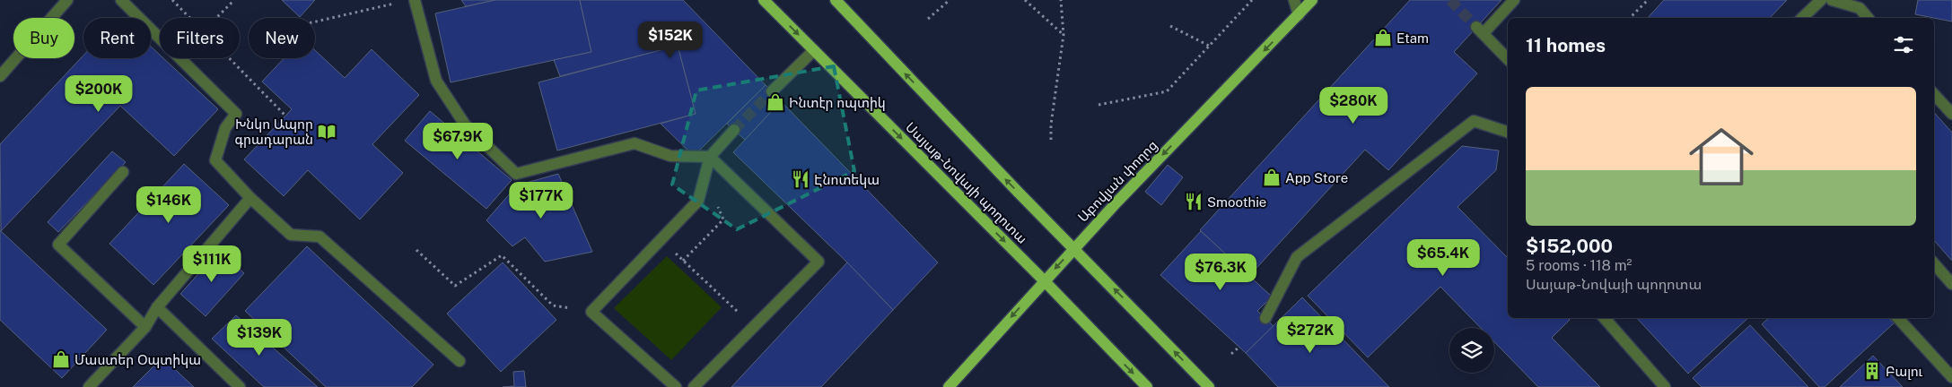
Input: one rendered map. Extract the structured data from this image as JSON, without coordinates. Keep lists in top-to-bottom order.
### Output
{
  "streets": {
    "main road": ["Աբովյան փողոց", "Սայաթ-Նովայի պողոտա"]
  },
  "crossings": [
    ["Աբովյան փողոց", "Սայաթ-Նովայի պողոտա"]
  ],
  "one_way": ["Աբովյան փողոց"],
  "places": {
    "shop": [
      "Etam",
      "Ինտէր ոպտիկ",
      "App Store",
      "Մաստեր Օպտիկա"
    ],
    "library": ["Խնկո Ապոր գրադարան"],
    "restaurant": ["Էնոտեկա", "Smoothie"],
    "building": ["Բալու"]
  },
  "page": {
    "chip": [
      "Buy",
      "Rent",
      "Filters",
      "New"
    ],
    "heading": "11 homes",
    "price": [
      "$152K",
      "$200K",
      "$280K",
      "$67.9K",
      "$177K",
      "$146K",
      "$65.4K",
      "$111K",
      "$76.3K",
      "$272K",
      "$139K"
    ],
    "list": [
      {
        "name": "$152,000",
        "note": "5 rooms · 118 m² · Սայաթ-Նովայի պողոտա"
      }
    ]
  }
}
